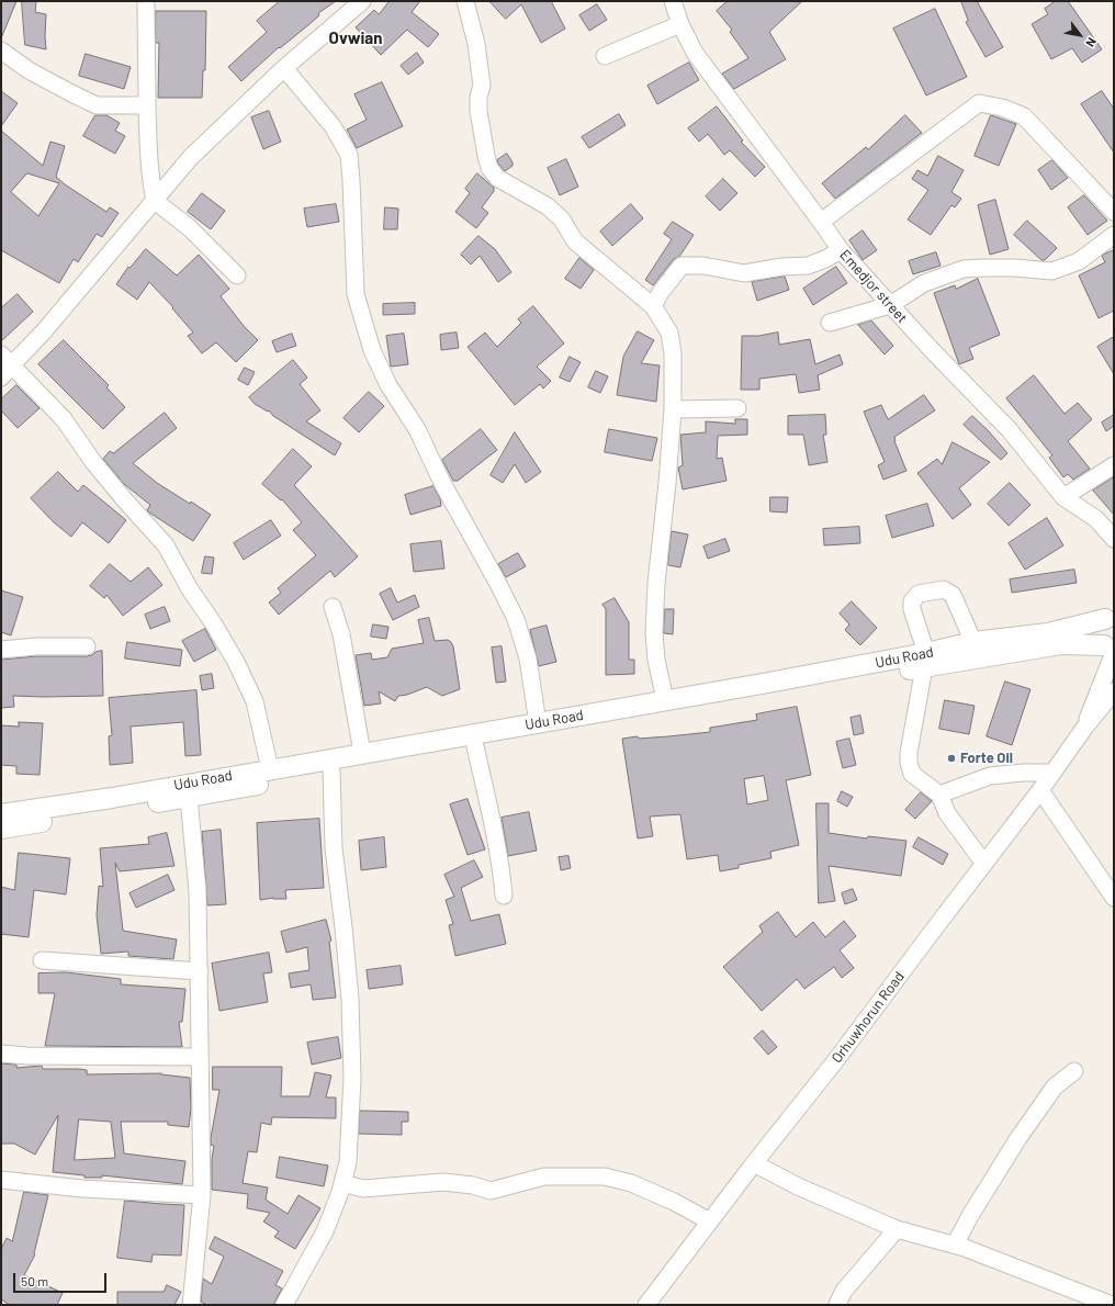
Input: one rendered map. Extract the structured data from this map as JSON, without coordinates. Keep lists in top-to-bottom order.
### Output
{
  "streets": {
    "main road": ["Udu Road"],
    "street": ["Emedjor street", "Orhuwhorun Road"]
  },
  "crossings": [
    ["Udu Road", "Orhuwhorun Road"]
  ],
  "districts": ["Ovwian"],
  "places": ["Forte Oil"],
  "scale_bar": "50 m",
  "north": "bottom right"
}
